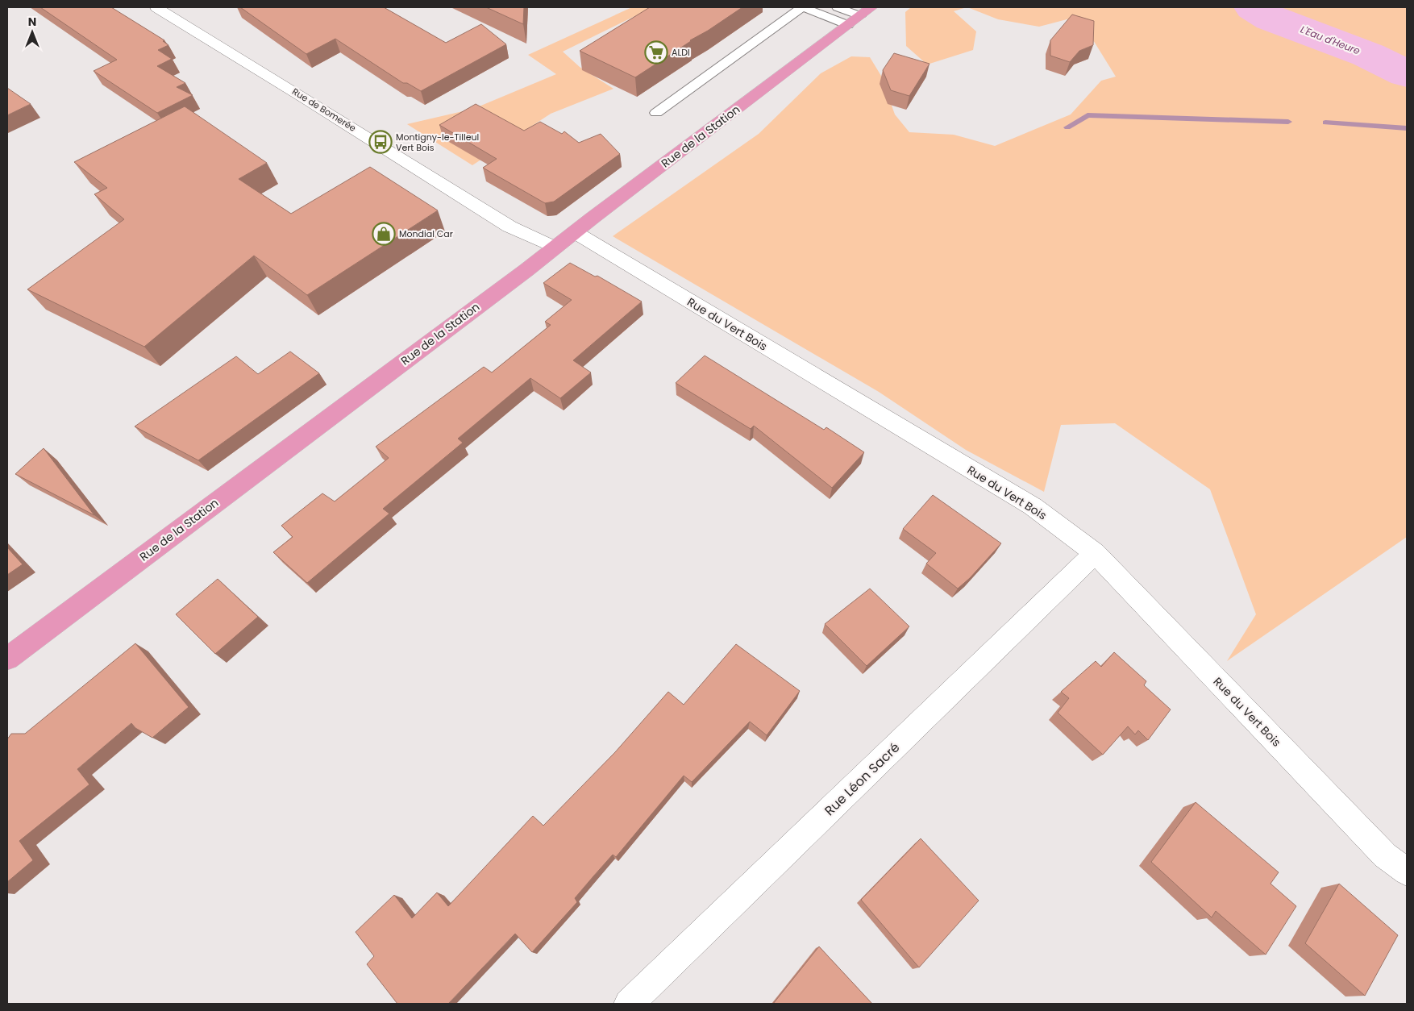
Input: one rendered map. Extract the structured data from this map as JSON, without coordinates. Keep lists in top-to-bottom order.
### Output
{
  "streets": {
    "main road": ["Rue de la Station"],
    "street": ["Rue de Bomerée", "Rue du Vert Bois", "Rue Léon Sacré"]
  },
  "crossings": [
    ["Rue de Bomerée", "Rue de la Station"],
    ["Rue de la Station", "Rue du Vert Bois"],
    ["Rue du Vert Bois", "Rue Léon Sacré"]
  ],
  "water": ["L'Eau d'Heure"],
  "places": {
    "supermarket": ["ALDI"],
    "bus stop": ["Montigny-le-Tilleul Vert Bois"],
    "shop": ["Mondial Car"]
  },
  "north": "top"
}
